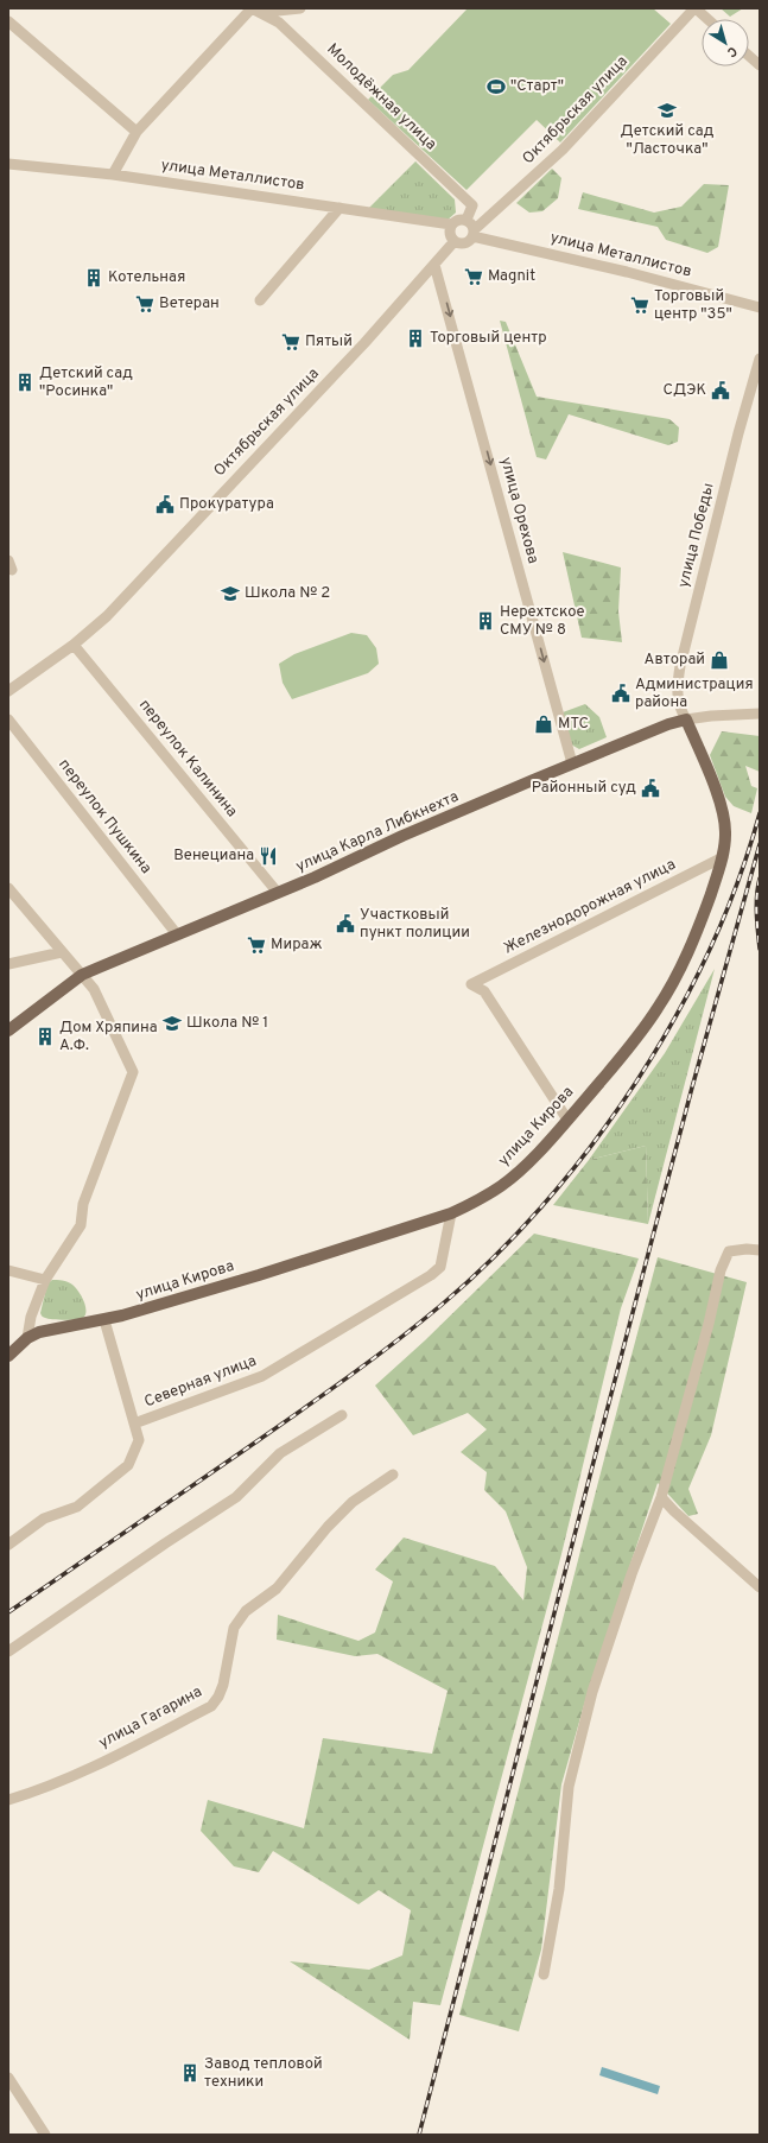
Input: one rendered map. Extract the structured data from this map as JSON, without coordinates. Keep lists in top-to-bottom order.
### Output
{
  "streets": {
    "main road": ["улица Карла Либкнехта", "улица Кирова"],
    "street": [
      "Молодёжная улица",
      "Октябрьская улица",
      "улица Металлистов",
      "улица Орехова",
      "улица Победы",
      "переулок Калинина",
      "переулок Пушкина",
      "Железнодорожная улица",
      "Северная улица",
      "улица Гагарина"
    ]
  },
  "crossings": [
    ["Молодёжная улица", "Октябрьская улица"],
    ["Молодёжная улица", "улица Металлистов"],
    ["Октябрьская улица", "улица Металлистов"],
    ["Октябрьская улица", "улица Орехова"],
    ["Октябрьская улица", "переулок Калинина"],
    ["улица Орехова", "улица Карла Либкнехта"],
    ["улица Победы", "улица Карла Либкнехта"],
    ["улица Победы", "улица Кирова"],
    ["переулок Калинина", "улица Карла Либкнехта"],
    ["переулок Пушкина", "улица Карла Либкнехта"],
    ["улица Карла Либкнехта", "улица Кирова"],
    ["Железнодорожная улица", "улица Кирова"],
    ["улица Кирова", "Северная улица"]
  ],
  "one_way": ["улица Орехова"],
  "places": {
    "sports": ["\"Старт\""],
    "school or university": ["Детский сад \"Ласточка\"", "Школа № 2", "Школа № 1"],
    "supermarket": [
      "Magnit",
      "Ветеран",
      "Торговый центр \"35\"",
      "Пятый",
      "Мираж"
    ],
    "building": [
      "Котельная",
      "Торговый центр",
      "Детский сад \"Росинка\"",
      "Нерехтское СМУ № 8",
      "Дом Хряпина А.Ф.",
      "Завод тепловой техники"
    ],
    "public building": [
      "СДЭК",
      "Прокуратура",
      "Администрация района",
      "Районный суд",
      "Участковый пункт полиции"
    ],
    "shop": ["Авторай", "МТС"],
    "restaurant": ["Венециана"]
  },
  "north": "bottom right"
}
